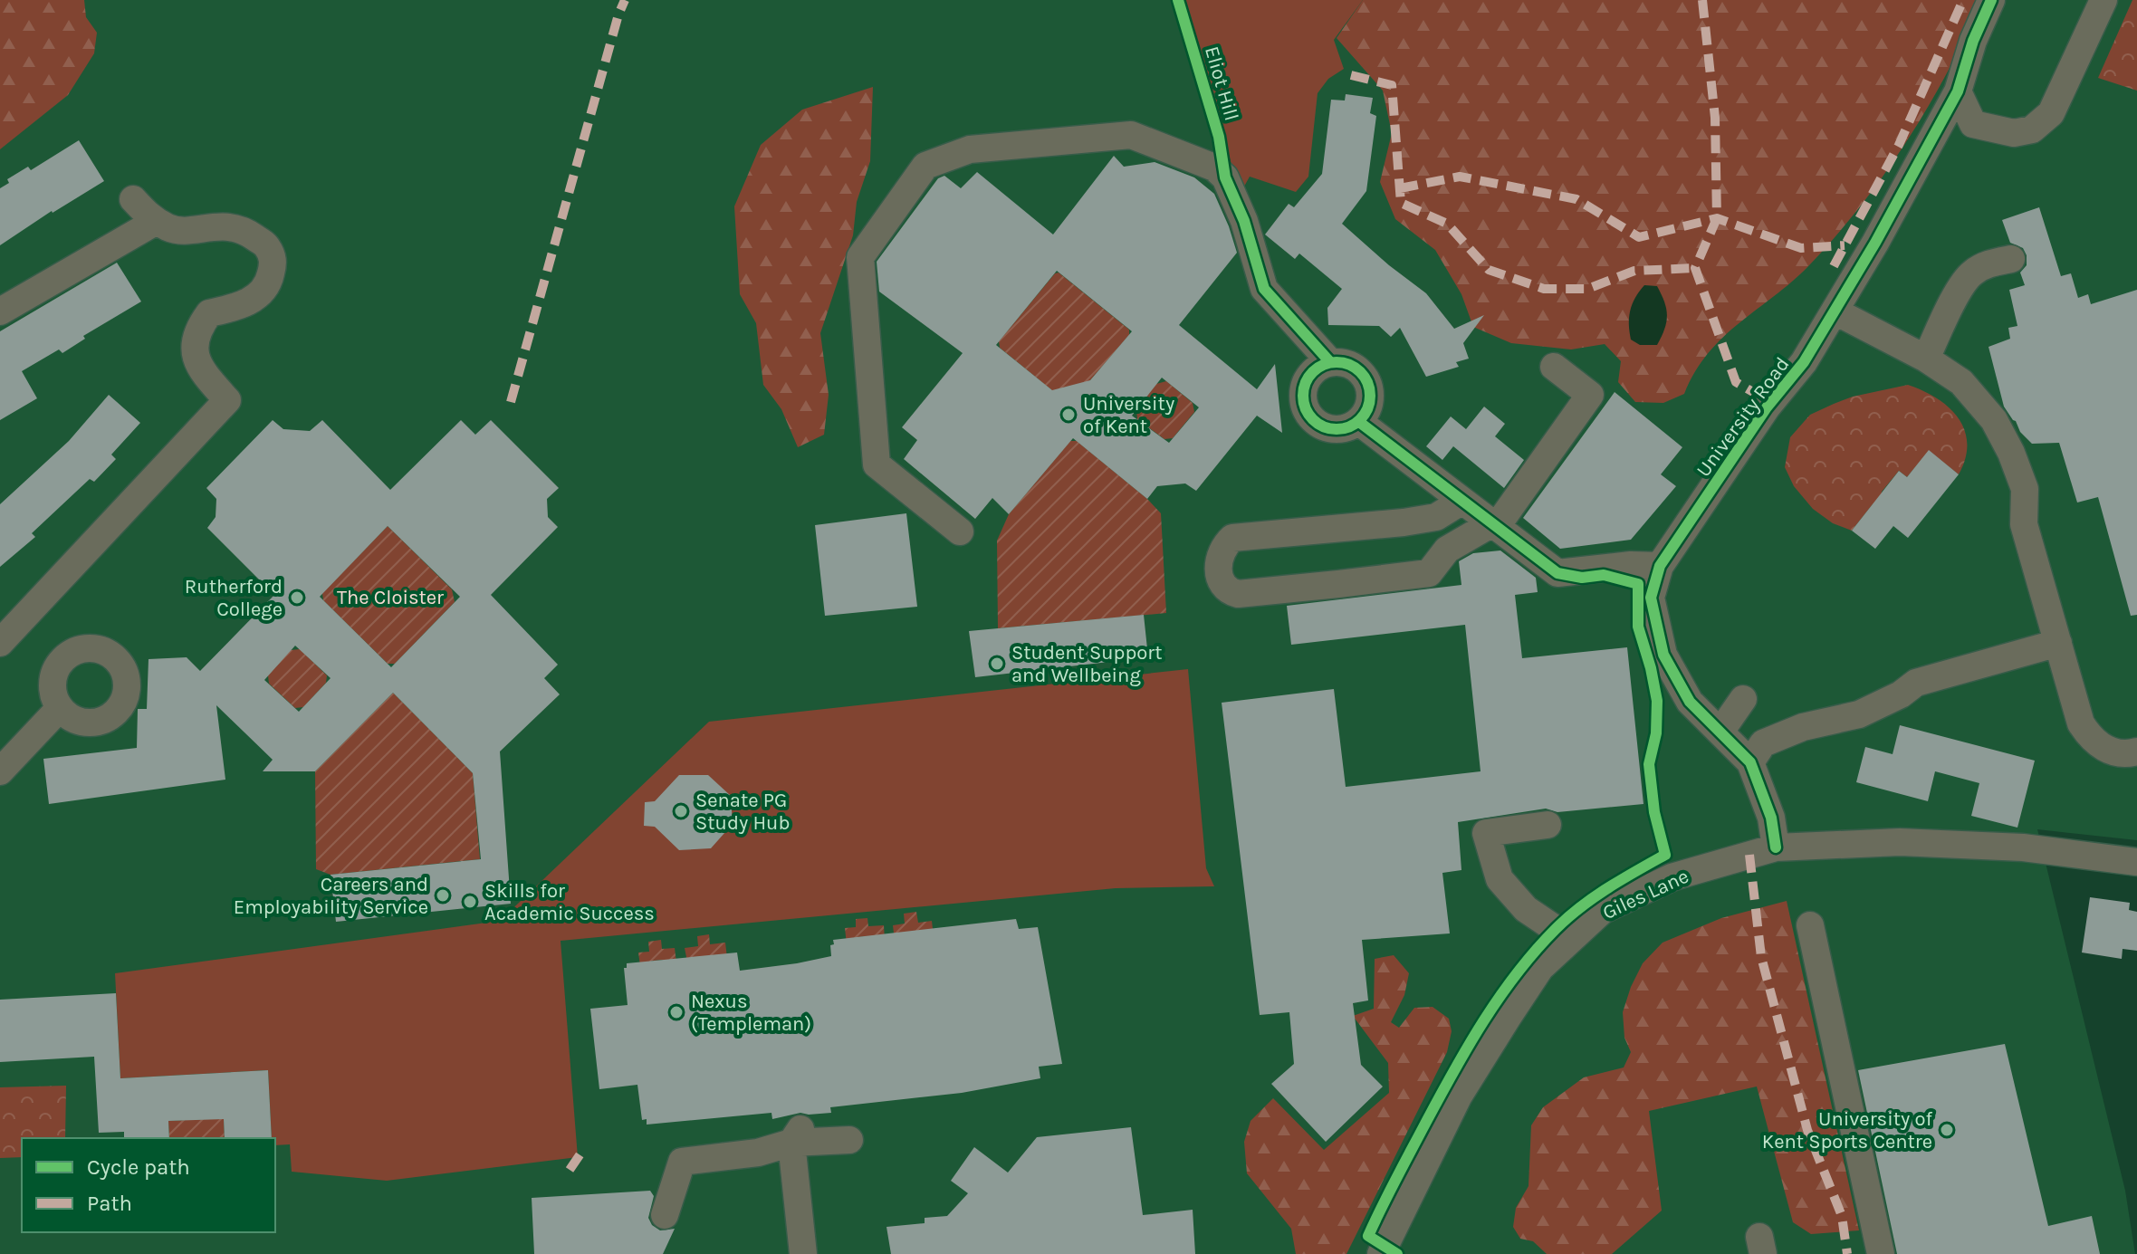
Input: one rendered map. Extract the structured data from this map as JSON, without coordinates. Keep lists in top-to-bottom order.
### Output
{
  "streets": {
    "street": ["University Road", "Giles Lane"],
    "cycle path": ["Eliot Hill"]
  },
  "crossings": [
    ["University Road", "Giles Lane"]
  ],
  "parks": ["The Cloister"],
  "places": [
    "University of Kent",
    "Rutherford College",
    "Student Support and Wellbeing",
    "Senate PG Study Hub",
    "Careers and Employability Service",
    "Skills for Academic Success",
    "Nexus (Templeman)",
    "University of Kent Sports Centre"
  ],
  "legend": ["Cycle path", "Path"]
}
